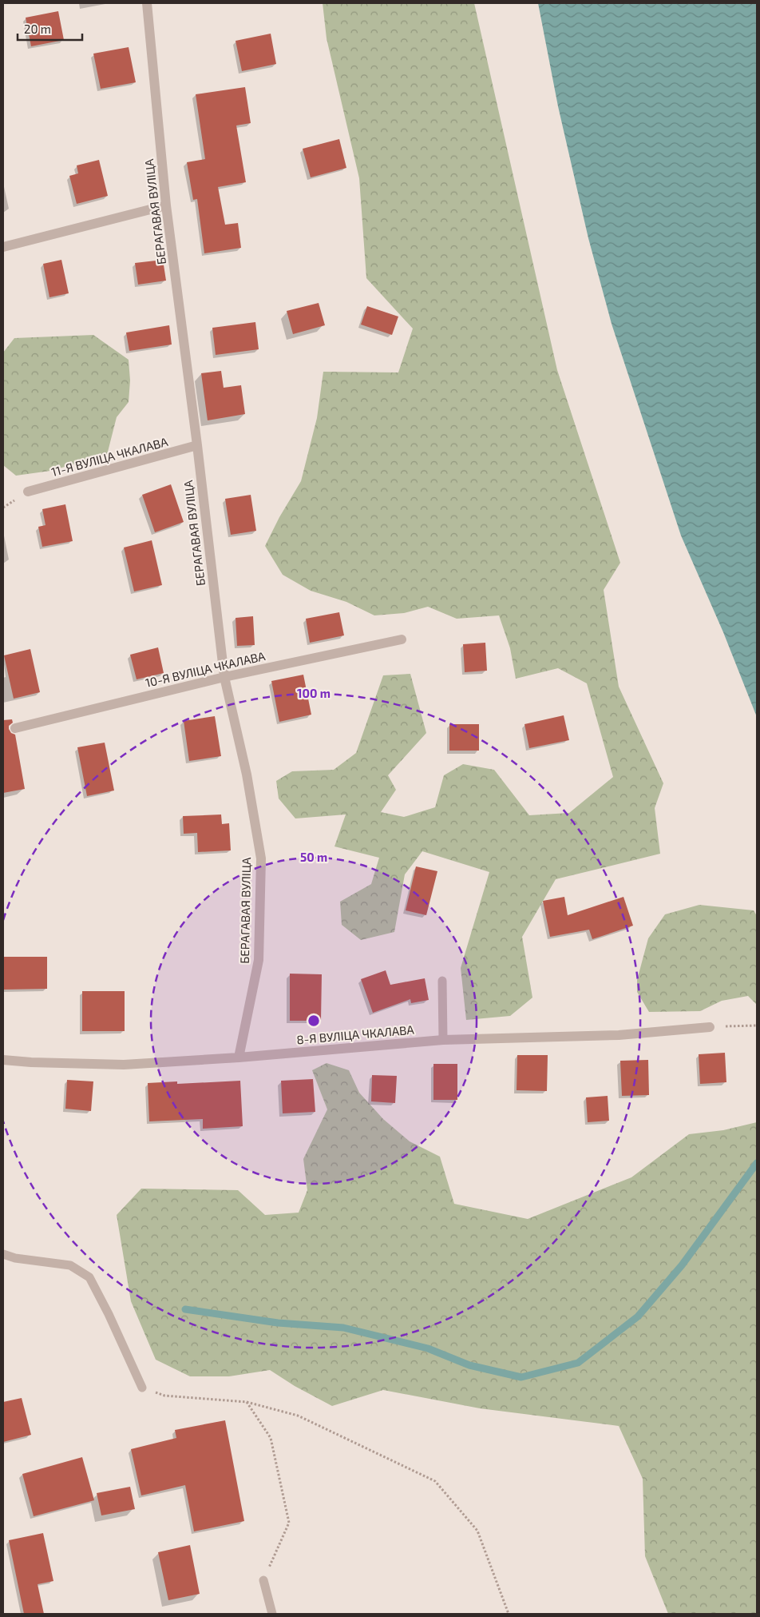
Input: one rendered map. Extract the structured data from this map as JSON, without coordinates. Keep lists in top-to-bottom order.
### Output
{
  "streets": {
    "street": [
      "БЕРАГАВАЯ ВУЛІЦА",
      "11-Я ВУЛІЦА ЧКАЛАВА",
      "10-Я ВУЛІЦА ЧКАЛАВА",
      "8-Я ВУЛІЦА ЧКАЛАВА"
    ]
  },
  "crossings": [
    ["БЕРАГАВАЯ ВУЛІЦА", "11-Я ВУЛІЦА ЧКАЛАВА"],
    ["БЕРАГАВАЯ ВУЛІЦА", "10-Я ВУЛІЦА ЧКАЛАВА"],
    ["БЕРАГАВАЯ ВУЛІЦА", "8-Я ВУЛІЦА ЧКАЛАВА"]
  ],
  "scale_bar": "20 m",
  "rings": ["100 m", "50 m"]
}
